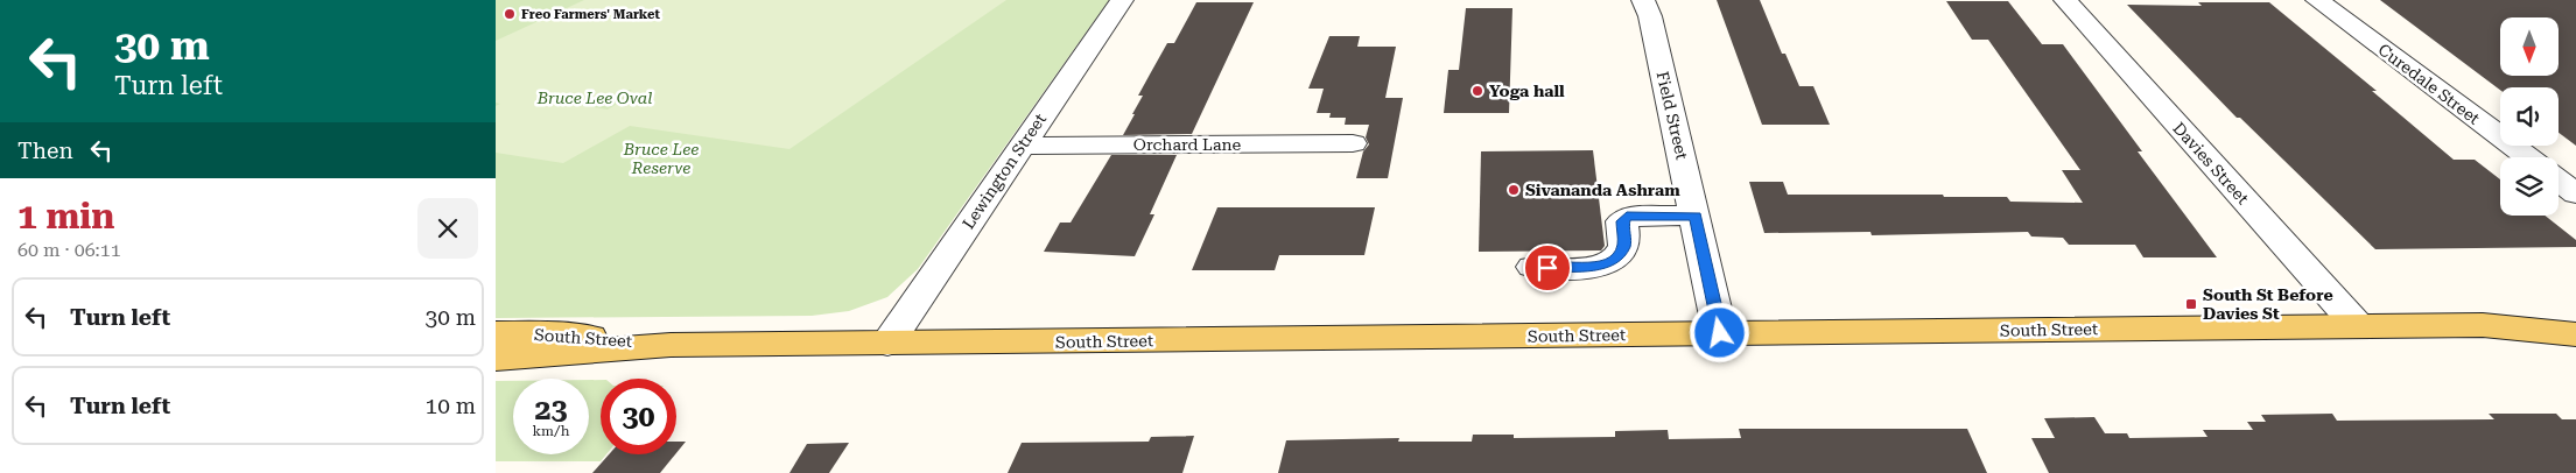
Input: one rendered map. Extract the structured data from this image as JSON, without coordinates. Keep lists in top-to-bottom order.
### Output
{
  "streets": {
    "main road": ["South Street"],
    "street": [
      "Curedale Street",
      "Field Street",
      "Orchard Lane",
      "Davies Street",
      "Lewington Street"
    ]
  },
  "crossings": [
    ["Field Street", "South Street"],
    ["Orchard Lane", "Lewington Street"],
    ["Davies Street", "South Street"],
    ["Lewington Street", "South Street"]
  ],
  "parks": ["Bruce Lee Oval", "Bruce Lee Reserve"],
  "places": {
    "other": ["Freo Farmers' Market", "Yoga hall", "Sivananda Ashram"],
    "transit": ["South St Before Davies St"]
  },
  "north": "bottom",
  "page": {
    "turn": ["30 m", "Turn left"],
    "then": "Then",
    "heading": ["1 min", "60 m · 06:11"],
    "list": [
      {
        "name": "Turn left",
        "value": "30 m"
      },
      {
        "name": "Turn left",
        "value": "10 m"
      }
    ],
    "speed": "23 km/h",
    "limit": "30"
  }
}
